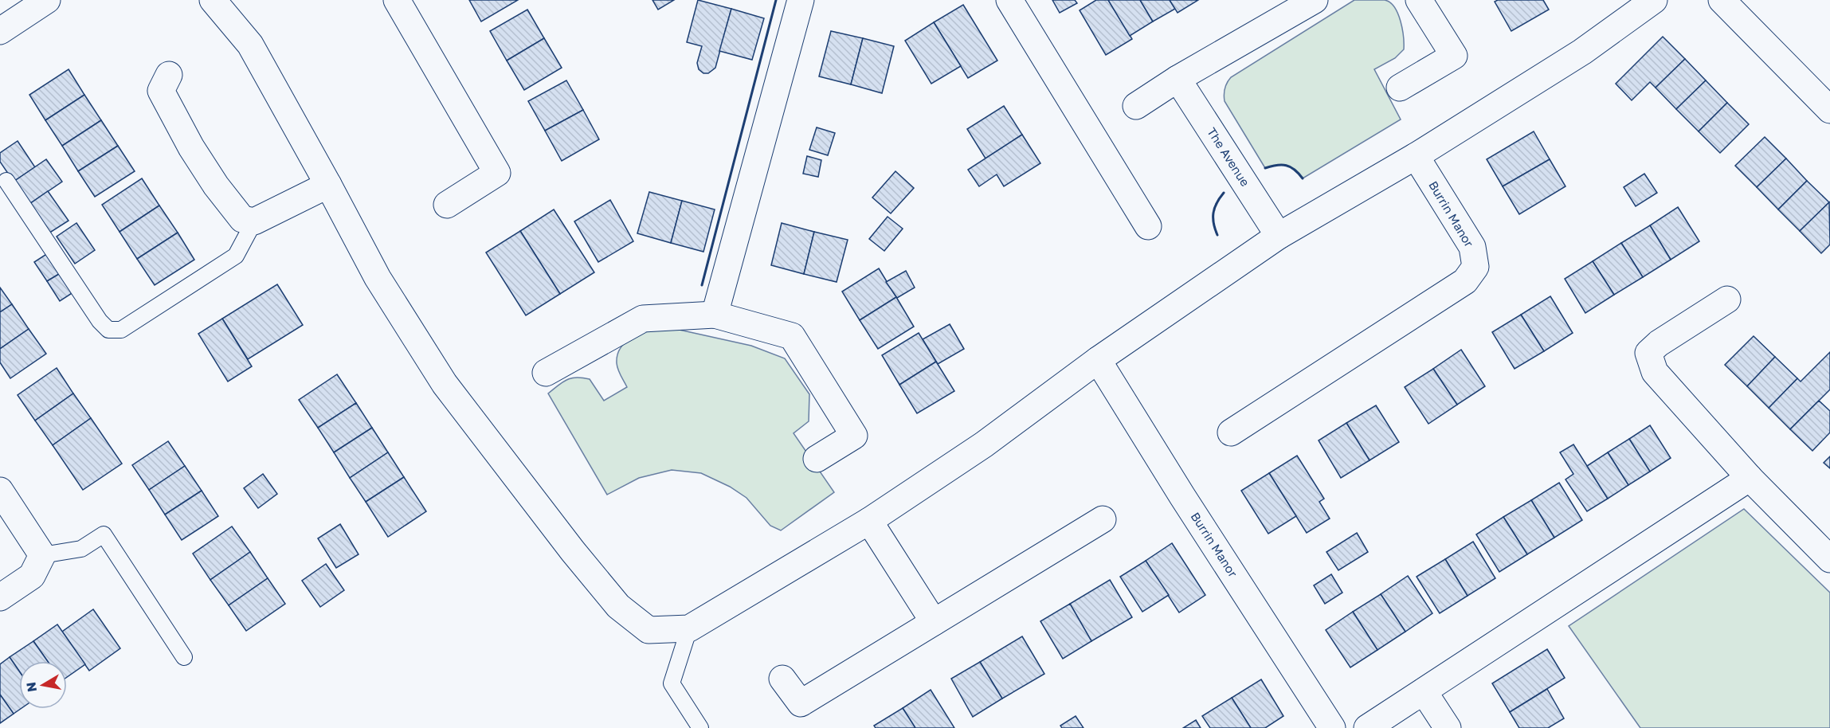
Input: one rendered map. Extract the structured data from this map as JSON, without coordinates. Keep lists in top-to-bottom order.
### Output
{
  "streets": {
    "street": ["The Avenue", "Burrin Manor"]
  },
  "north": "left"
}
